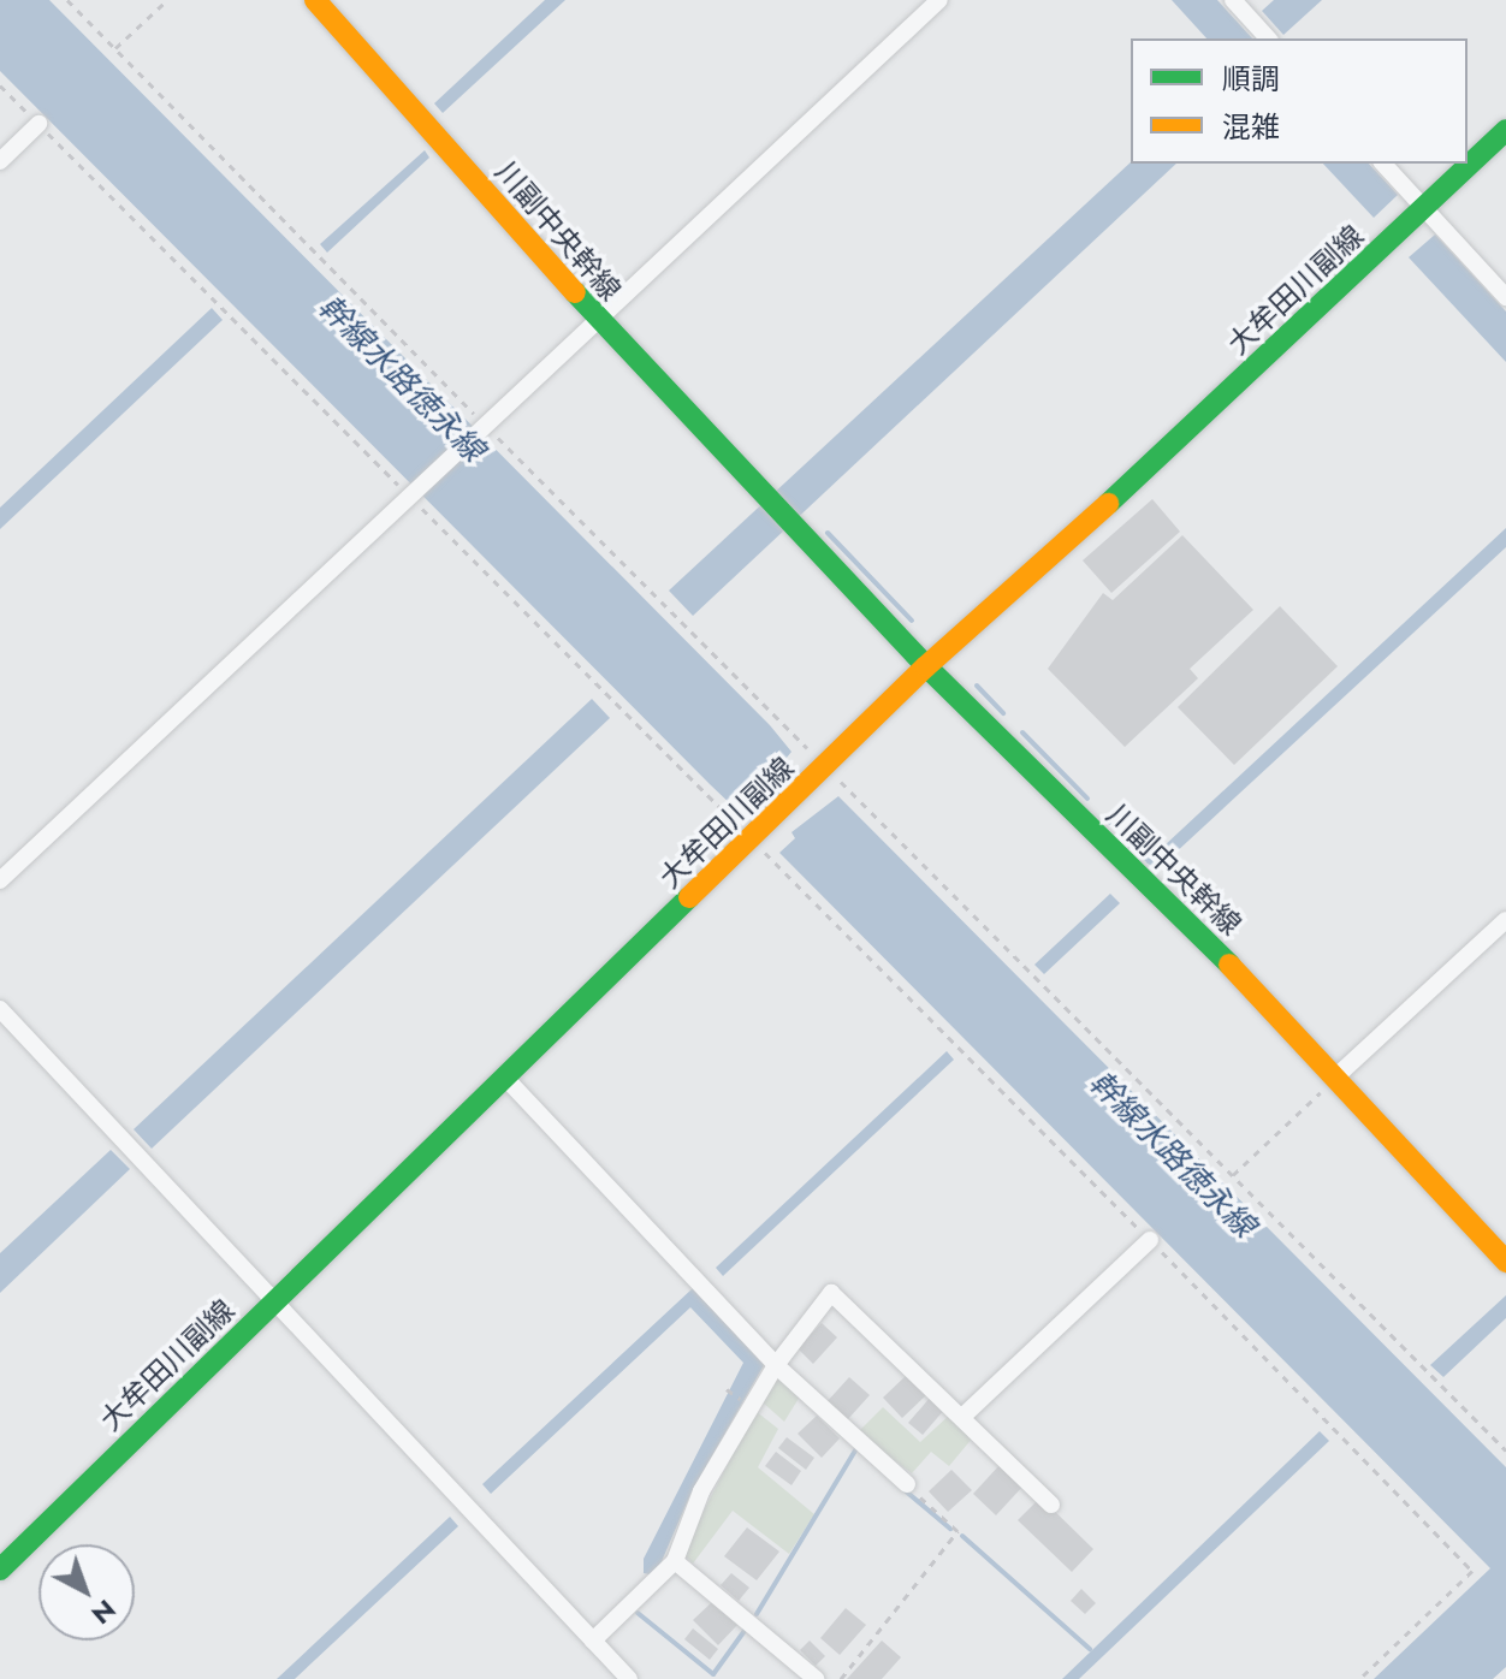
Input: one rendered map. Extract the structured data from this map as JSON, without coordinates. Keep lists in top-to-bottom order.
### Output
{
  "streets": {
    "main road": ["川副中央幹線", "大牟田川副線"]
  },
  "crossings": [
    ["川副中央幹線", "大牟田川副線"]
  ],
  "water": ["幹線水路徳永線"],
  "legend": ["順調", "混雑"],
  "north": "bottom right"
}
